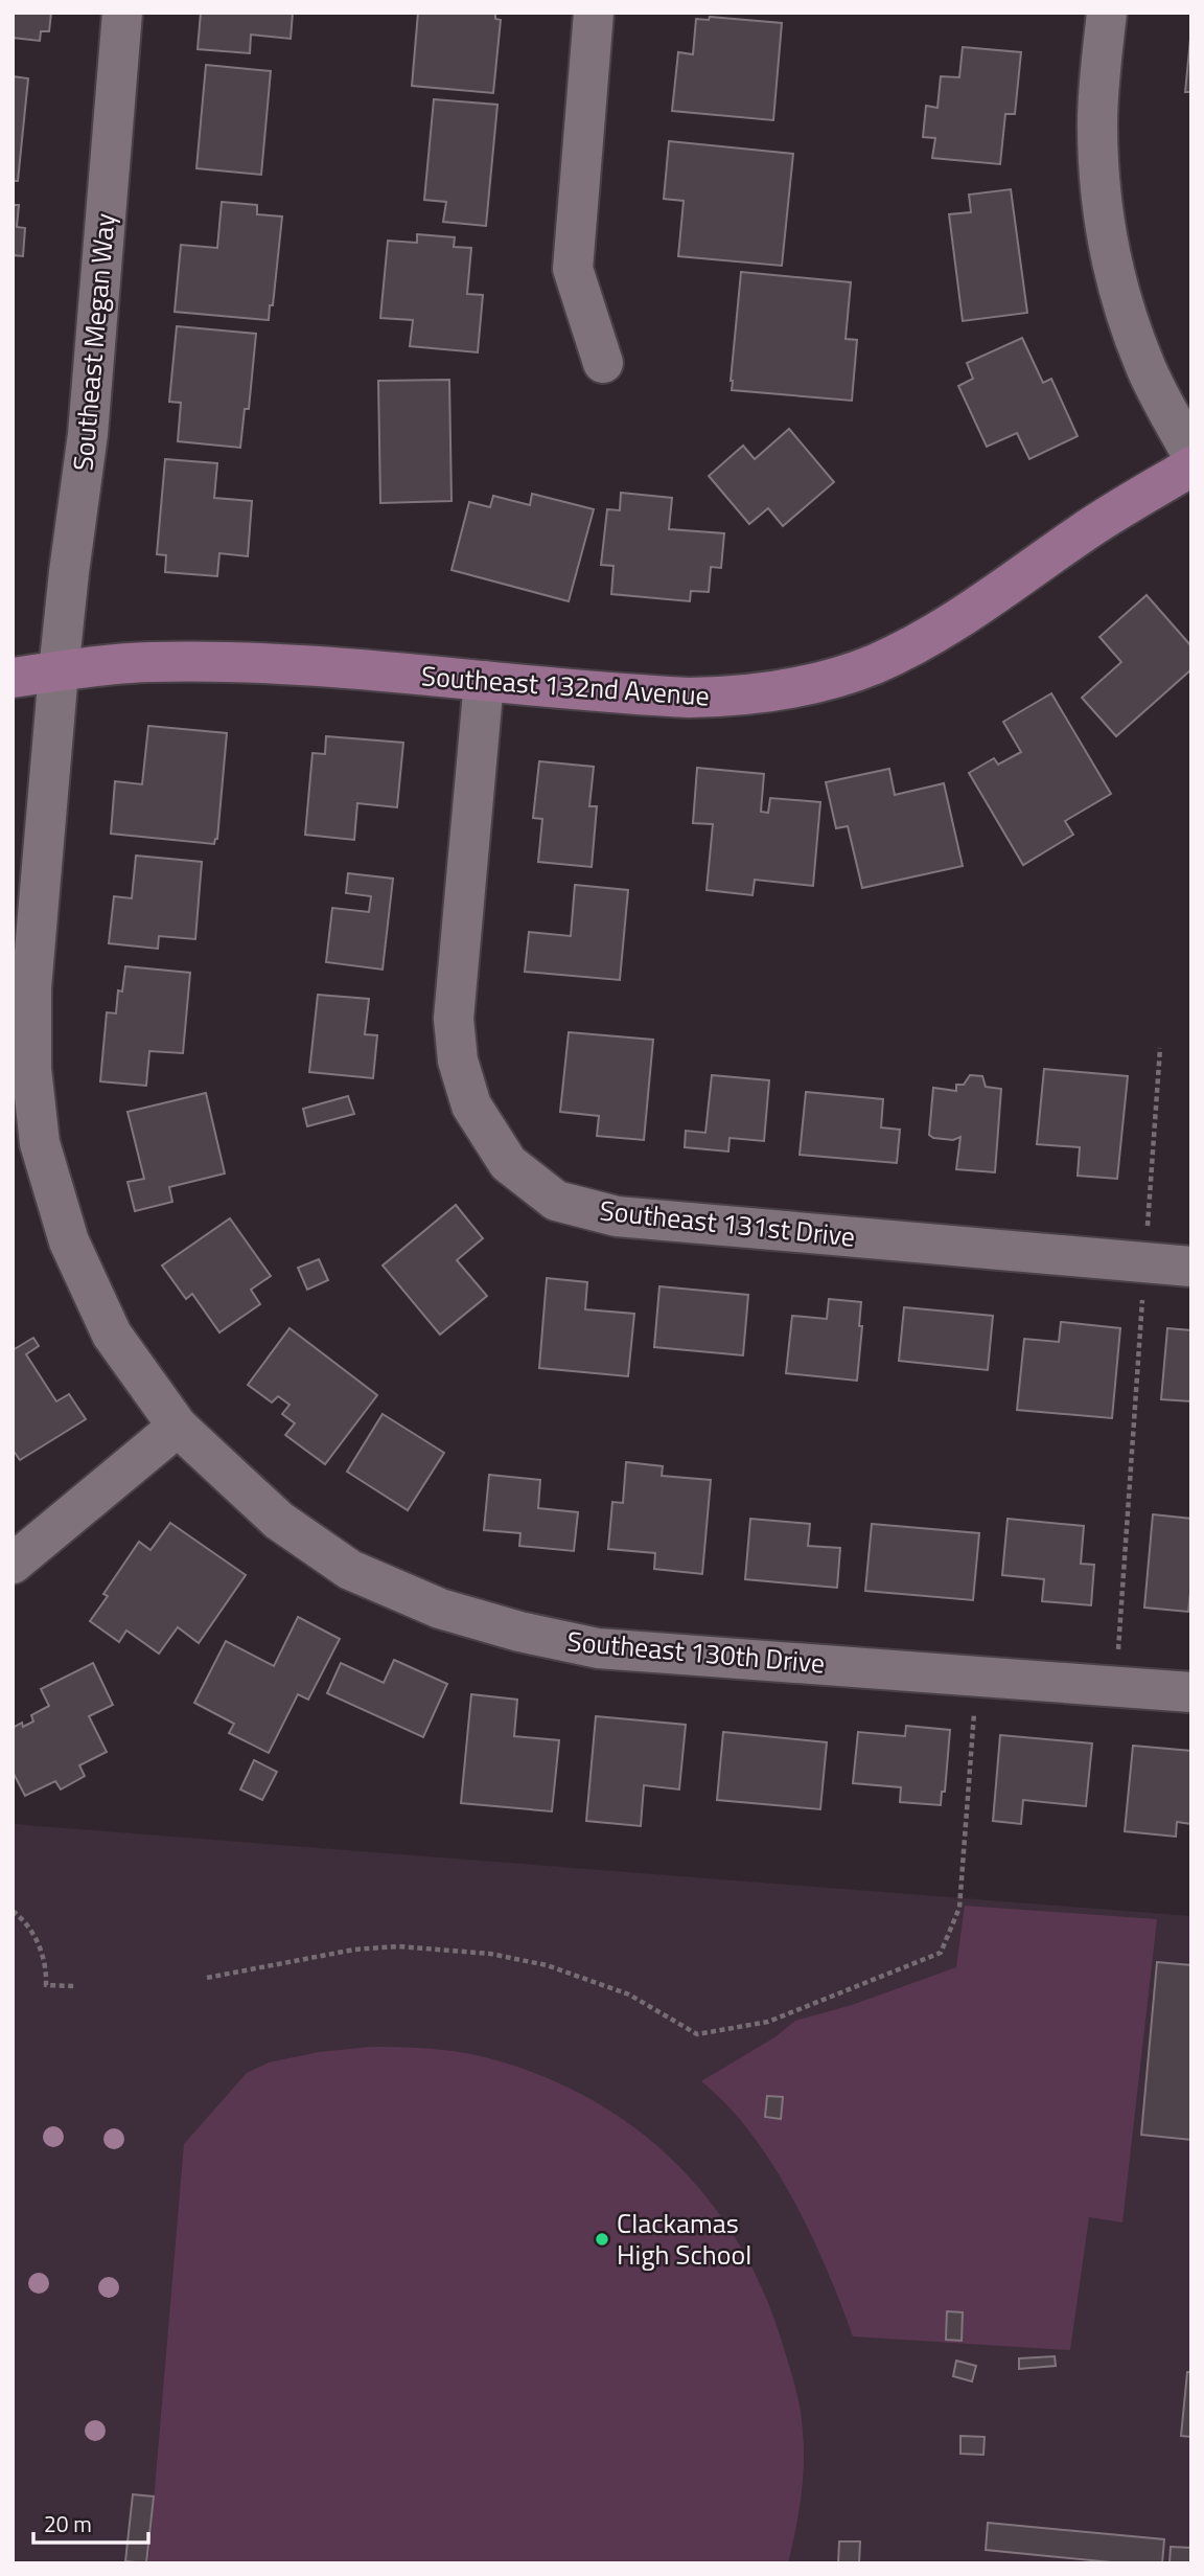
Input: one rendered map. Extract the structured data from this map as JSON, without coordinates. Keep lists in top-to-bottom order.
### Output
{
  "streets": {
    "street": [
      "Southeast Megan Way",
      "Southeast 132nd Avenue",
      "Southeast 131st Drive",
      "Southeast 130th Drive"
    ]
  },
  "crossings": [
    ["Southeast Megan Way", "Southeast 132nd Avenue"],
    ["Southeast Megan Way", "Southeast 130th Drive"],
    ["Southeast 132nd Avenue", "Southeast 131st Drive"],
    ["Southeast 132nd Avenue", "Southeast 130th Drive"]
  ],
  "places": ["Clackamas High School"],
  "scale_bar": "20 m"
}
